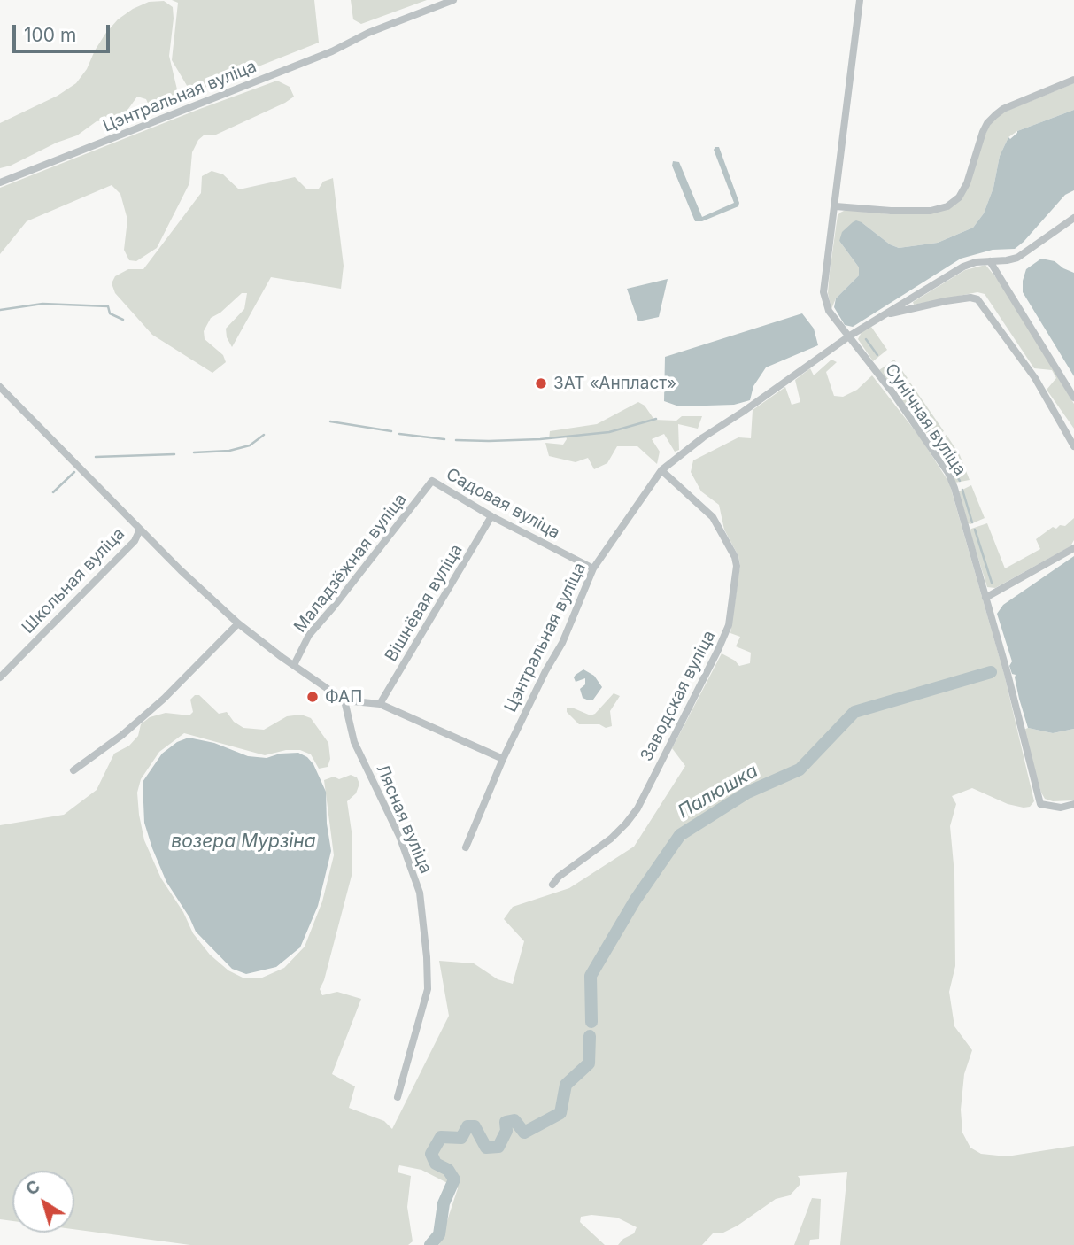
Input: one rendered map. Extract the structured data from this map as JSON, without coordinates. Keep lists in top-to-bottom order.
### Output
{
  "streets": {
    "street": [
      "Цэнтральная вуліца",
      "Сунічная вуліца",
      "Садовая вуліца",
      "Маладзёжная вуліца",
      "Школьная вуліца",
      "Вішнёвая вуліца",
      "Заводская вуліца",
      "Лясная вуліца"
    ]
  },
  "crossings": [
    ["Цэнтральная вуліца", "Сунічная вуліца"],
    ["Цэнтральная вуліца", "Садовая вуліца"],
    ["Цэнтральная вуліца", "Заводская вуліца"],
    ["Садовая вуліца", "Маладзёжная вуліца"],
    ["Садовая вуліца", "Вішнёвая вуліца"]
  ],
  "water": ["Палюшка", "возера Мурзіна"],
  "places": ["ЗАТ «Анпласт»", "ФАП"],
  "scale_bar": "100 m",
  "north": "top left"
}
